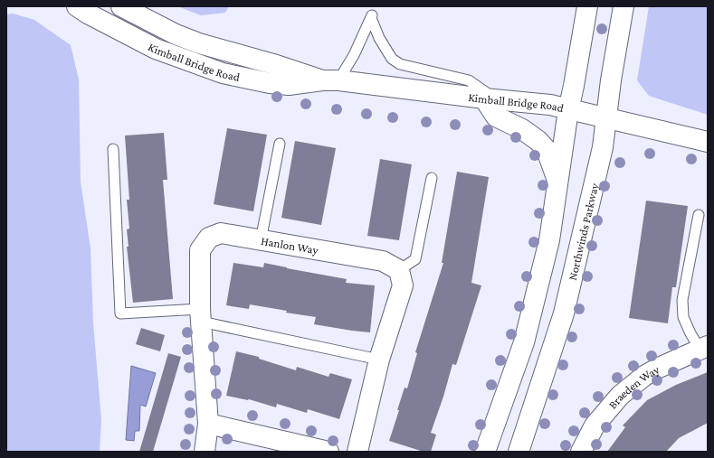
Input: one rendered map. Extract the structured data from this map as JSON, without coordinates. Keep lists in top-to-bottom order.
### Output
{
  "streets": {
    "street": [
      "Kimball Bridge Road",
      "Northwinds Parkway",
      "Hanlon Way",
      "Braeden Way"
    ]
  },
  "crossings": [
    ["Kimball Bridge Road", "Northwinds Parkway"]
  ]
}
